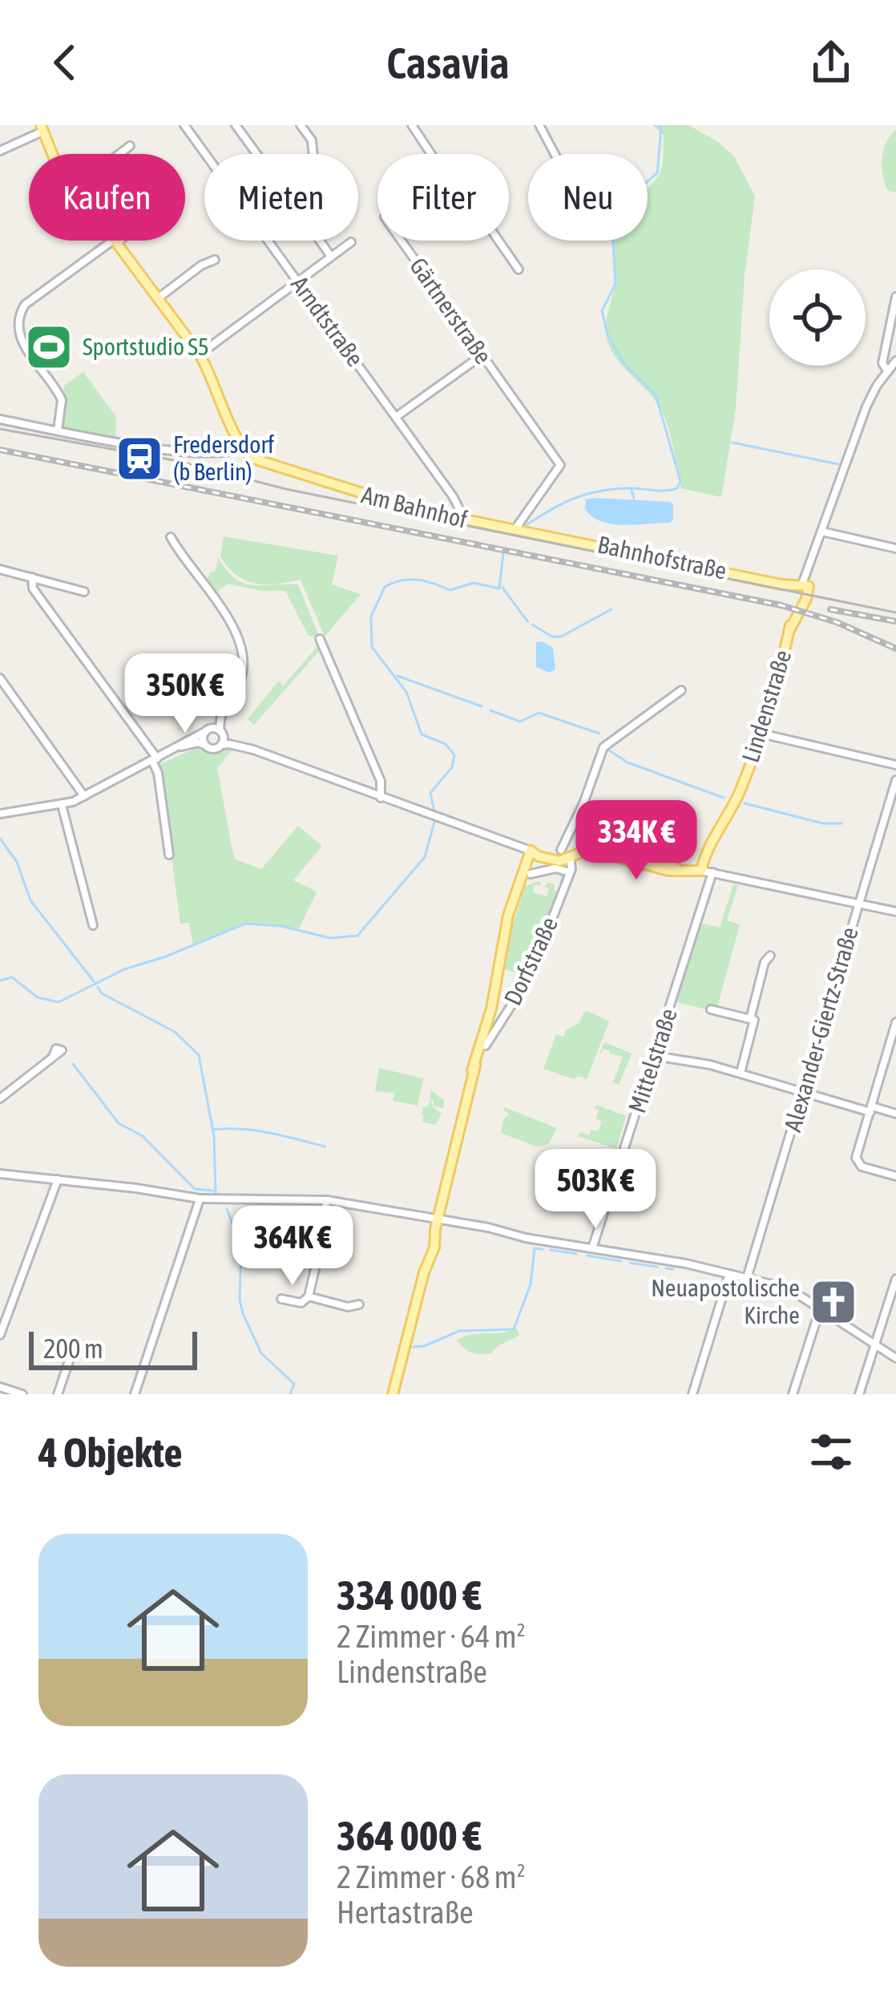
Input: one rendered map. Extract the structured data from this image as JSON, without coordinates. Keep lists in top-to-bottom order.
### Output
{
  "streets": {
    "main road": [
      "Am Bahnhof",
      "Bahnhofstraße",
      "Lindenstraße",
      "Dorfstraße"
    ],
    "street": [
      "Gärtnerstraße",
      "Arndtstraße",
      "Alexander-Giertz-Straße",
      "Mittelstraße"
    ]
  },
  "crossings": [
    ["Gärtnerstraße", "Am Bahnhof"],
    ["Gärtnerstraße", "Bahnhofstraße"],
    ["Arndtstraße", "Am Bahnhof"],
    ["Am Bahnhof", "Bahnhofstraße"],
    ["Bahnhofstraße", "Lindenstraße"],
    ["Lindenstraße", "Mittelstraße"]
  ],
  "places": {
    "sports": ["Sportstudio S5"],
    "station": ["Fredersdorf (b Berlin)"],
    "church": ["Neuapostolische Kirche"]
  },
  "scale_bar": "200 m",
  "page": {
    "header": "Casavia",
    "chip": [
      "Kaufen",
      "Mieten",
      "Filter",
      "Neu"
    ],
    "price": [
      "350K €",
      "334K €",
      "503K €",
      "364K €"
    ],
    "scale": "200 m",
    "heading": "4 Objekte",
    "list": [
      {
        "name": "334 000 €",
        "note": "2 Zimmer · 64 m² · Lindenstraße"
      },
      {
        "name": "364 000 €",
        "note": "2 Zimmer · 68 m² · Hertastraße"
      }
    ]
  }
}
